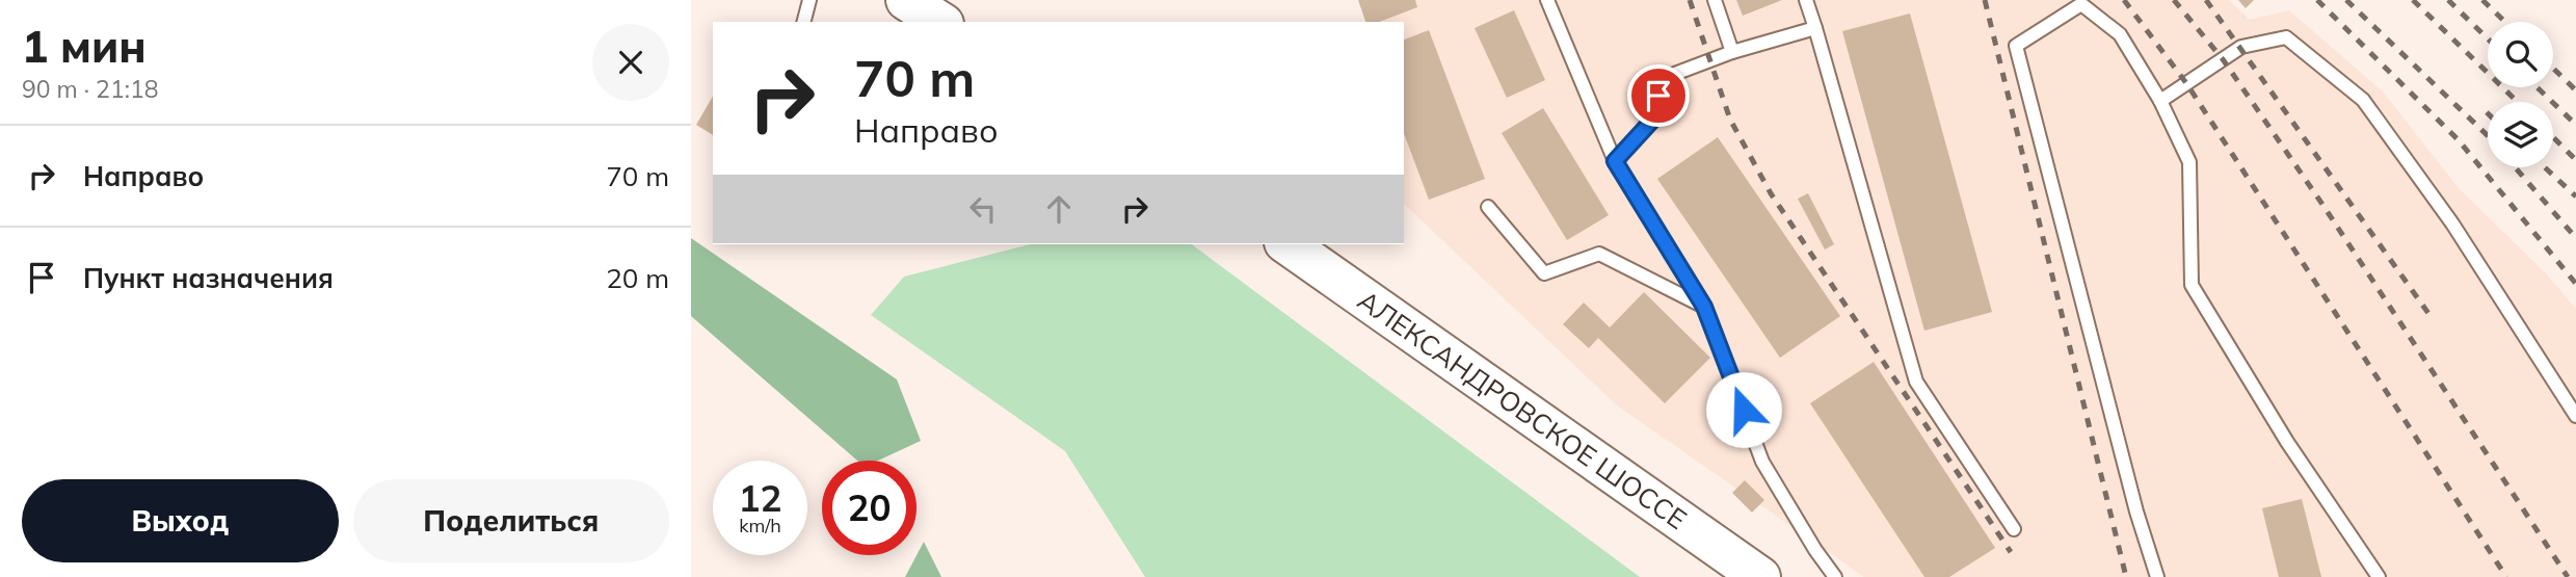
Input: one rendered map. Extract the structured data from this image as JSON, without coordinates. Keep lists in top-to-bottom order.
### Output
{
  "streets": {
    "main road": ["АЛЕКСАНДРОВСКОЕ ШОССЕ"]
  },
  "page": {
    "heading": ["1 мин", "90 m · 21:18"],
    "turn": ["70 m", "Направо"],
    "list": [
      {
        "name": "Направо",
        "value": "70 m"
      },
      {
        "name": "Пункт назначения",
        "value": "20 m"
      }
    ],
    "speed": "12 km/h",
    "limit": "20",
    "buttons": ["Выход", "Поделиться"]
  }
}
